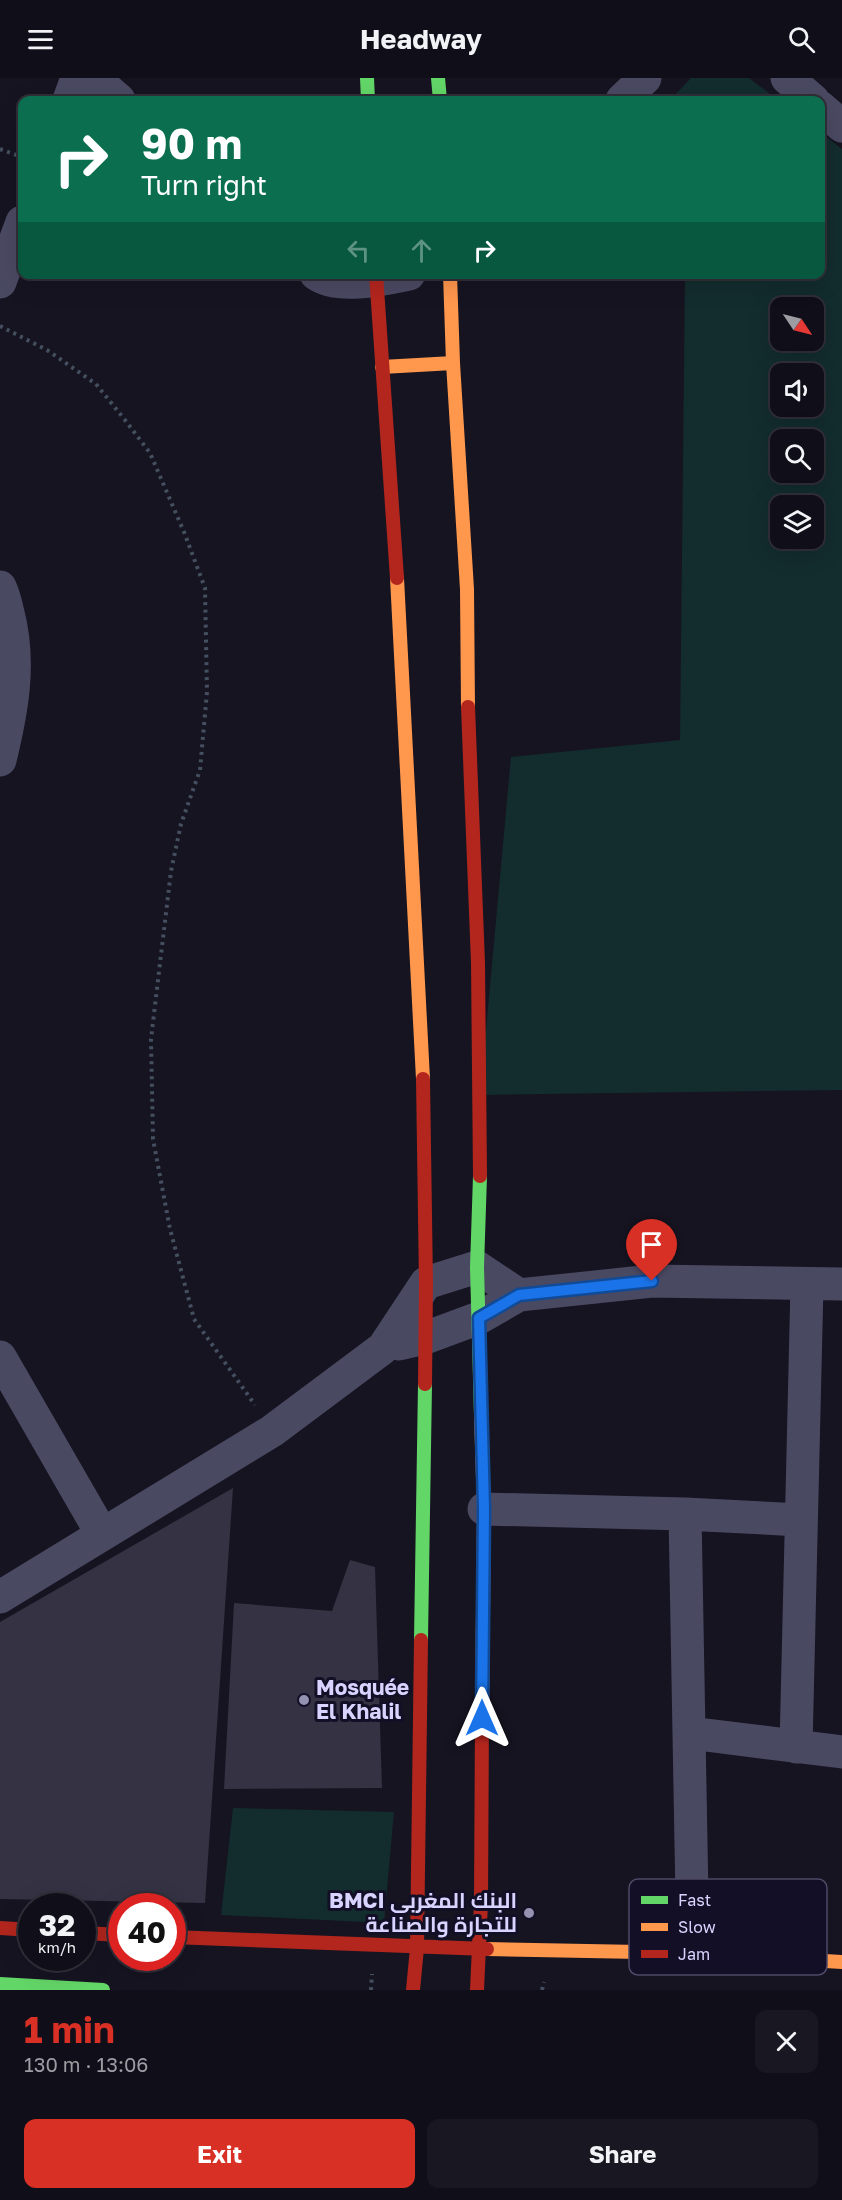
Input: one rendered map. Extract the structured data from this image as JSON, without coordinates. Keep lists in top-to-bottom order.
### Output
{
  "places": ["Mosquée El Khalil", "BMCI البنك المغربي للتجارة والصناعة"],
  "legend": ["Fast", "Slow", "Jam"],
  "north": "bottom right",
  "page": {
    "header": "Headway",
    "turn": ["90 m", "Turn right"],
    "speed": "32 km/h",
    "limit": "40",
    "heading": ["1 min", "130 m · 13:06"],
    "buttons": ["Exit", "Share"]
  }
}
